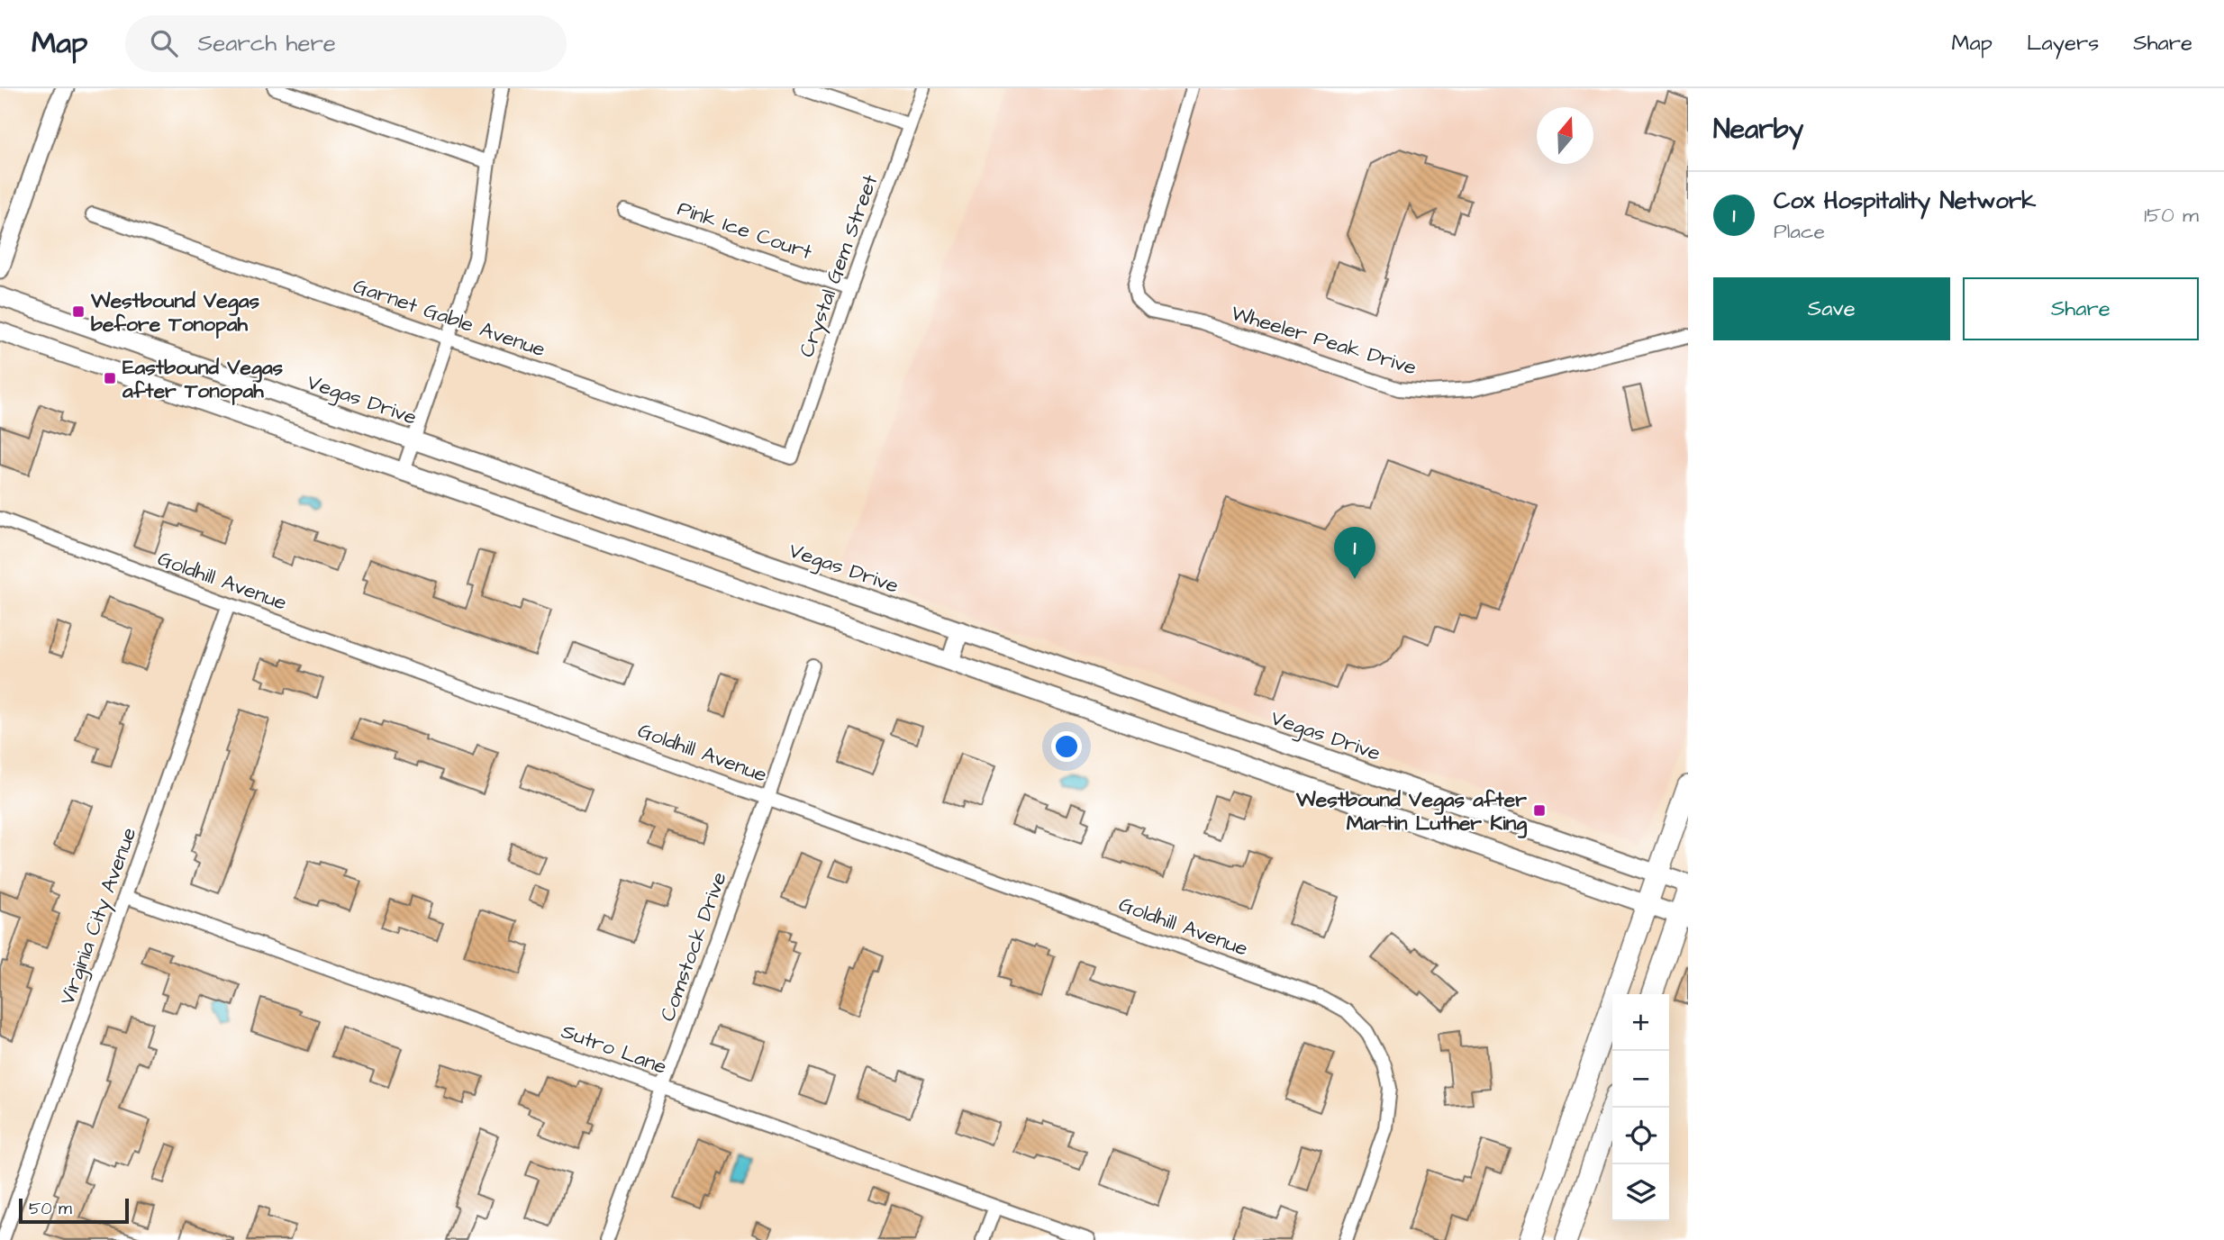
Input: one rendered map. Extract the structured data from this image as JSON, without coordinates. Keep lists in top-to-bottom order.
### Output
{
  "streets": {
    "main road": ["Vegas Drive"],
    "street": [
      "Pink Ice Court",
      "Crystal Gem Street",
      "Garnet Gable Avenue",
      "Wheeler Peak Drive",
      "Goldhill Avenue",
      "Virginia City Avenue",
      "Comstock Drive",
      "Sutro Lane"
    ]
  },
  "crossings": [
    ["Pink Ice Court", "Crystal Gem Street"],
    ["Crystal Gem Street", "Garnet Gable Avenue"],
    ["Goldhill Avenue", "Virginia City Avenue"],
    ["Goldhill Avenue", "Comstock Drive"],
    ["Virginia City Avenue", "Sutro Lane"],
    ["Comstock Drive", "Sutro Lane"]
  ],
  "places": {
    "transit": ["Westbound Vegas before Tonopah", "Eastbound Vegas after Tonopah", "Westbound Vegas after Martin Luther King"]
  },
  "scale_bar": "50 m",
  "north": "top",
  "page": {
    "header": "Map",
    "search": "Search here",
    "nav": ["Map", "Layers", "Share"],
    "heading": "Nearby",
    "list": [
      {
        "mark": "1",
        "name": "Cox Hospitality Network",
        "note": "Place",
        "value": "150 m"
      }
    ],
    "buttons": ["Save", "Share"],
    "pins": "1",
    "map_buttons": ["+", "−"],
    "scale": "50 m"
  }
}
